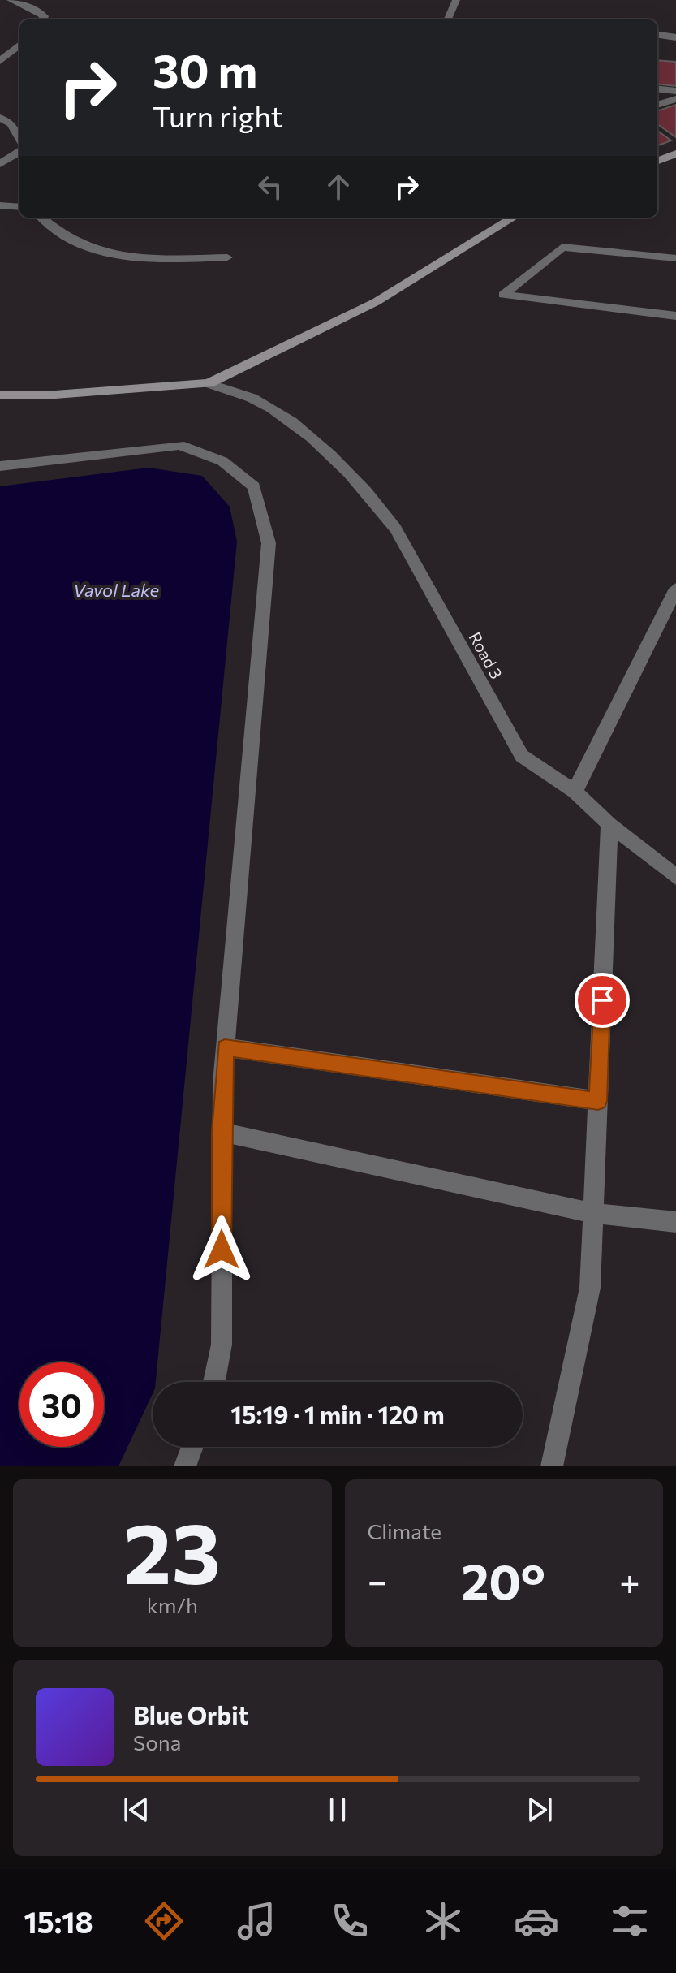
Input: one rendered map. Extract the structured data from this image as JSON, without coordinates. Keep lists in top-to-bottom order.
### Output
{
  "streets": {
    "street": ["Road 3"]
  },
  "water": ["Vavol Lake"],
  "page": {
    "turn": ["30 m", "Turn right"],
    "limit": "30",
    "trip": "15:19 · 1 min · 120 m",
    "tile": [
      ["23", "km/h"],
      "Climate"
    ],
    "heat": ["−", "20°", "+"],
    "song": ["Blue Orbit", "Sona"],
    "tabs": "15:18"
  }
}
